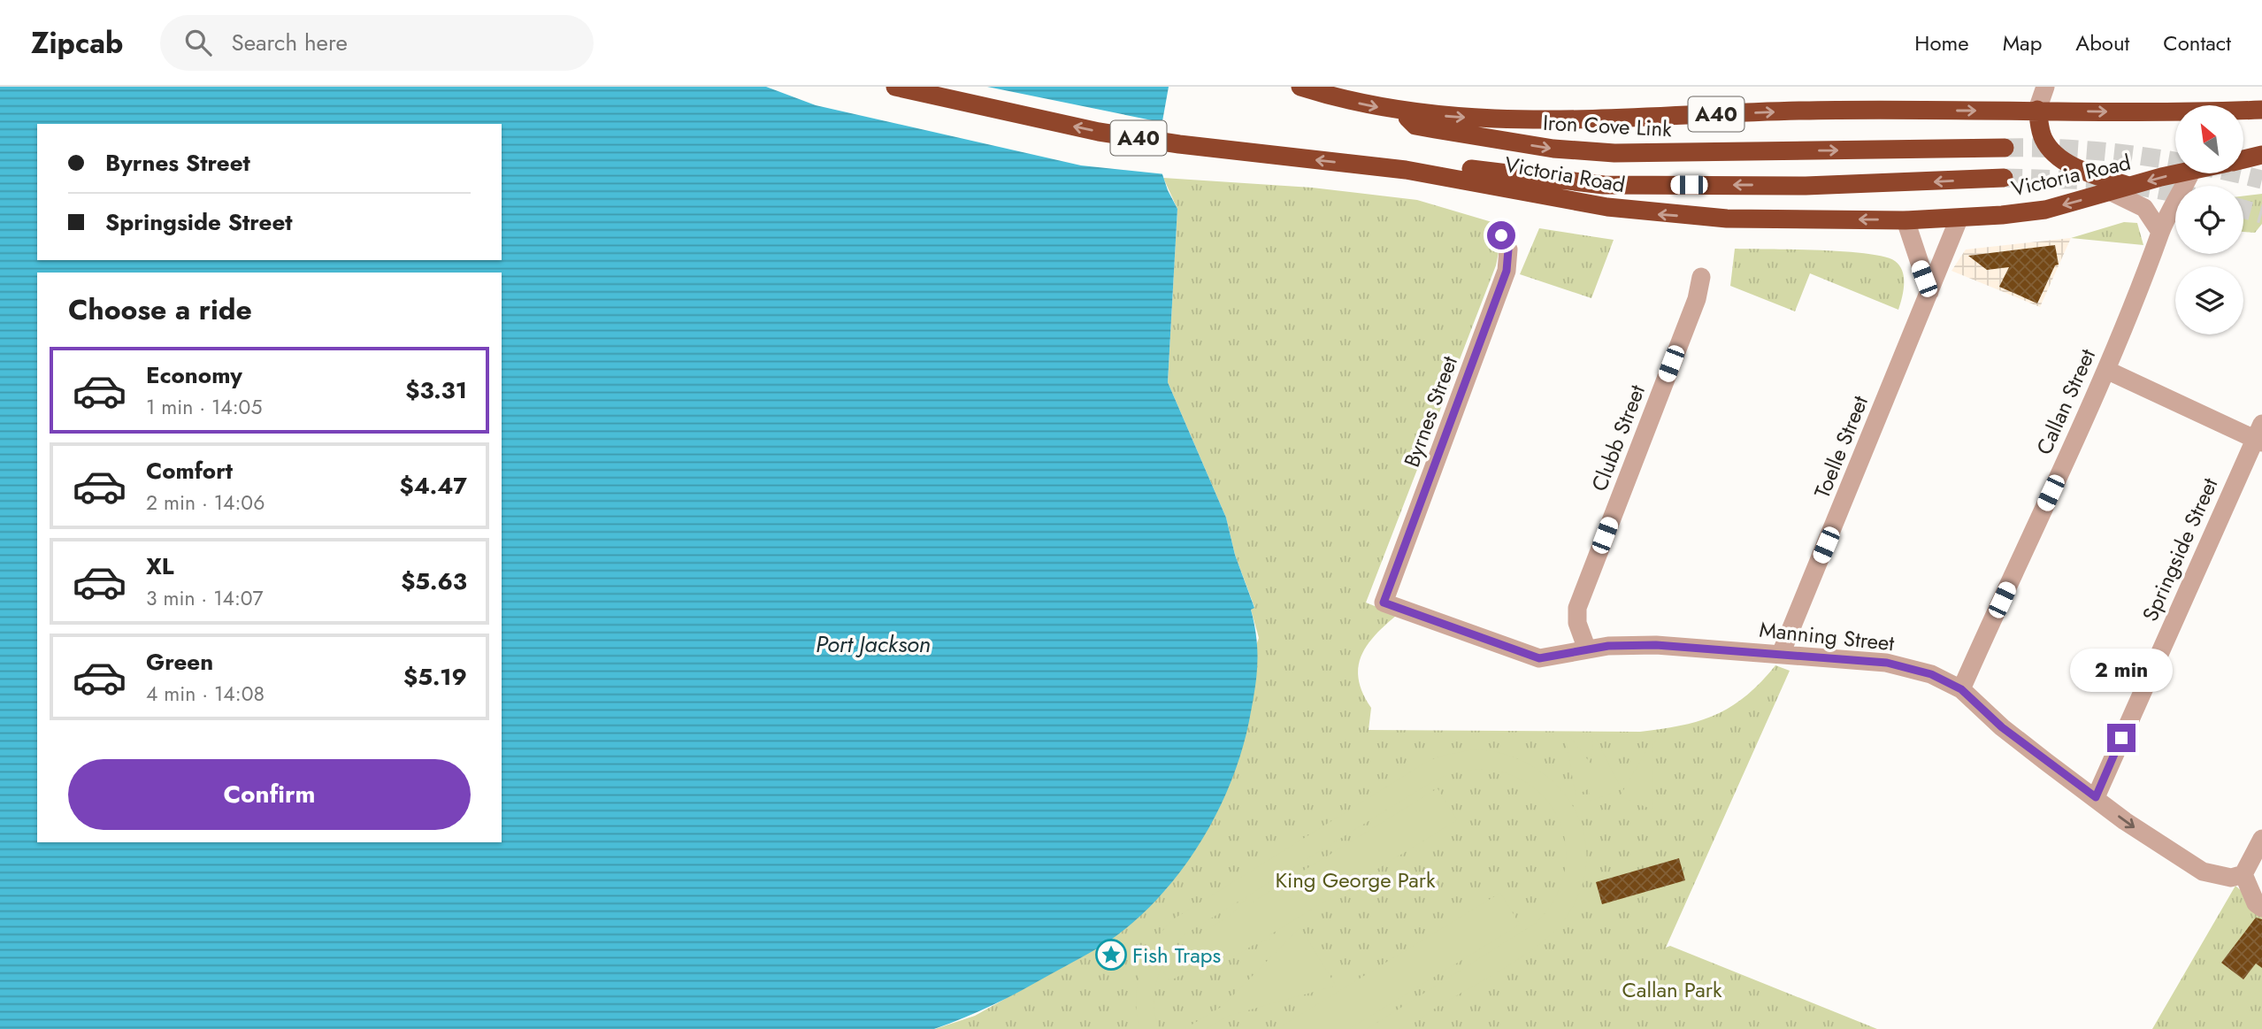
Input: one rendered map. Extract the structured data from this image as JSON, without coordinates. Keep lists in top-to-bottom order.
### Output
{
  "streets": {
    "highway": ["A40", "Iron Cove Link", "Victoria Road"],
    "street": [
      "Callan Street",
      "Byrnes Street",
      "Clubb Street",
      "Toelle Street",
      "Springside Street",
      "Manning Street"
    ]
  },
  "crossings": [
    ["Iron Cove Link", "Victoria Road"],
    ["Victoria Road", "Toelle Street"],
    ["Callan Street", "Manning Street"],
    ["Byrnes Street", "Manning Street"],
    ["Clubb Street", "Manning Street"],
    ["Toelle Street", "Manning Street"],
    ["Springside Street", "Manning Street"]
  ],
  "water": ["Port Jackson"],
  "parks": ["King George Park", "Callan Park"],
  "places": {
    "place": ["Fish Traps"]
  },
  "north": "top left",
  "page": {
    "header": "Zipcab",
    "search": "Search here",
    "nav": [
      "Home",
      "Map",
      "About",
      "Contact"
    ],
    "banner": ["Byrnes Street", "Springside Street"],
    "heading": "Choose a ride",
    "list": [
      {
        "name": "Economy",
        "note": "1 min · 14:05",
        "value": "$3.31"
      },
      {
        "name": "Comfort",
        "note": "2 min · 14:06",
        "value": "$4.47"
      },
      {
        "name": "XL",
        "note": "3 min · 14:07",
        "value": "$5.63"
      },
      {
        "name": "Green",
        "note": "4 min · 14:08",
        "value": "$5.19"
      }
    ],
    "bubble": "2 min",
    "buttons": "Confirm"
  }
}
